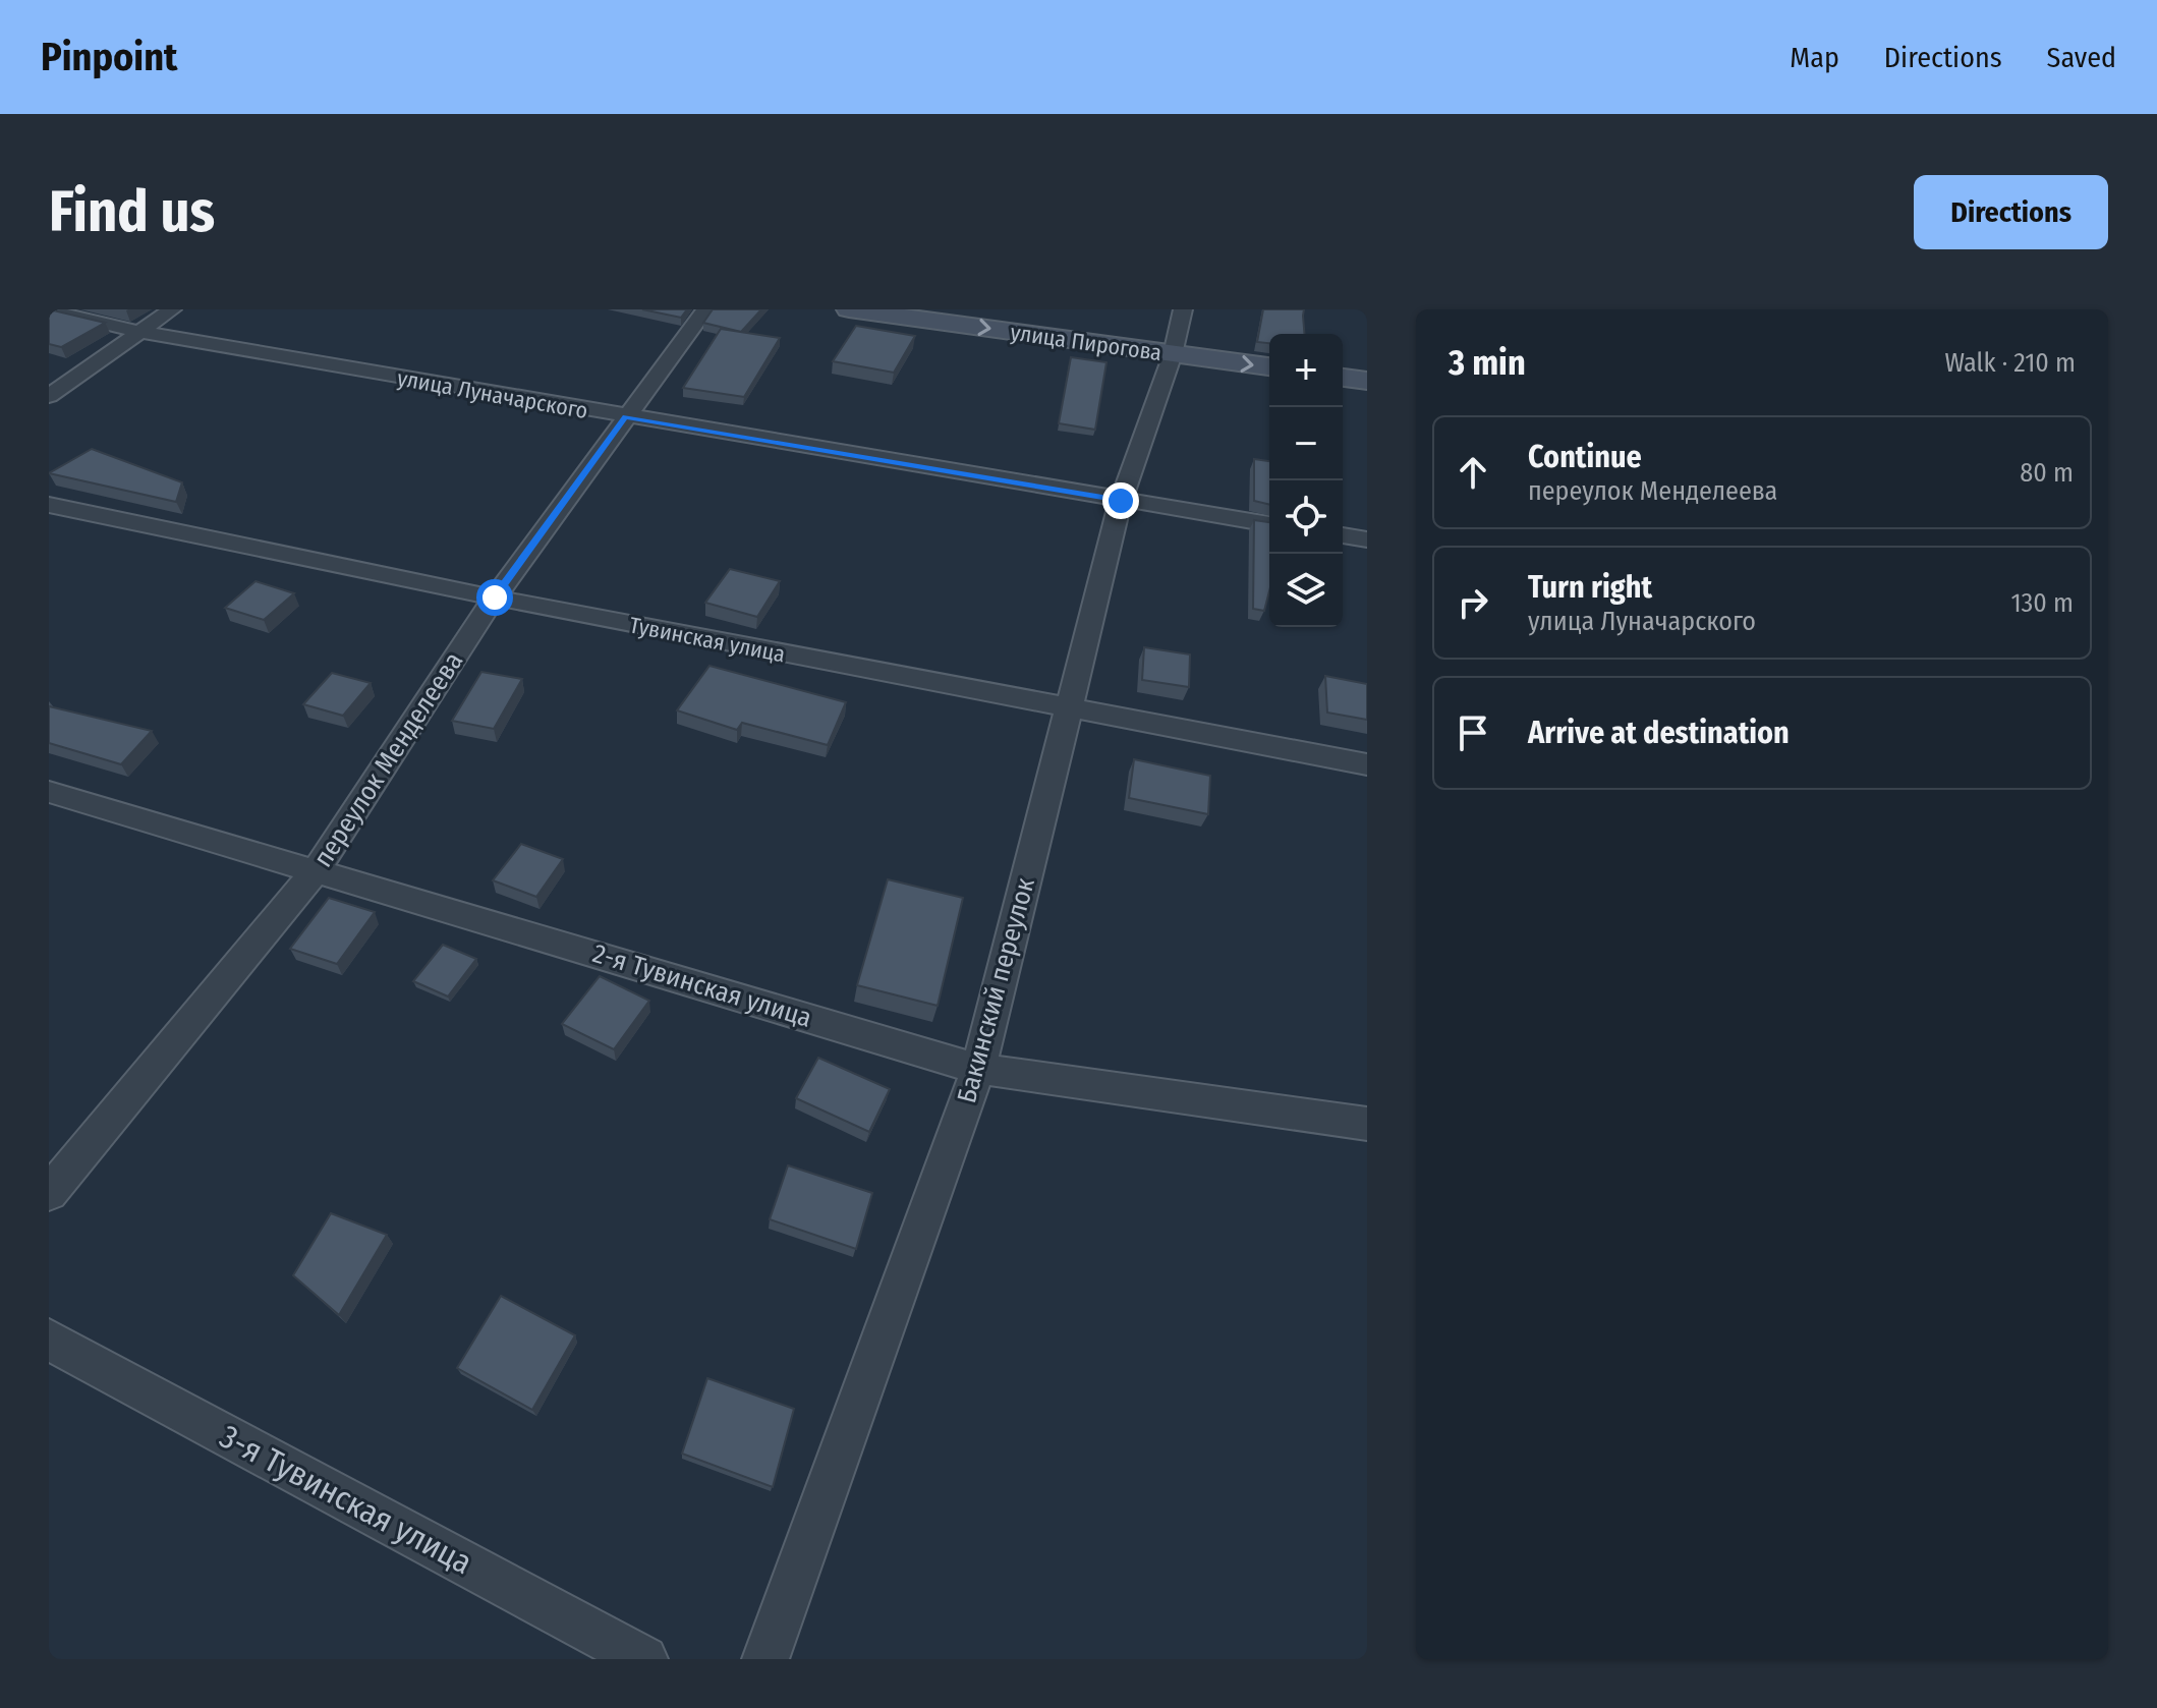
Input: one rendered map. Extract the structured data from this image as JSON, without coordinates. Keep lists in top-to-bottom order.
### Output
{
  "streets": {
    "main road": ["улица Пирогова"],
    "street": [
      "улица Луначарского",
      "Тувинская улица",
      "переулок Менделеева",
      "2-я Тувинская улица",
      "Бакинский переулок",
      "3-я Тувинская улица"
    ]
  },
  "crossings": [
    ["улица Пирогова", "Бакинский переулок"],
    ["улица Луначарского", "переулок Менделеева"],
    ["улица Луначарского", "Бакинский переулок"],
    ["Тувинская улица", "переулок Менделеева"],
    ["Тувинская улица", "Бакинский переулок"],
    ["переулок Менделеева", "2-я Тувинская улица"],
    ["2-я Тувинская улица", "Бакинский переулок"]
  ],
  "one_way": ["улица Пирогова"],
  "page": {
    "header": "Pinpoint",
    "nav": ["Map", "Directions", "Saved"],
    "buttons": "Directions",
    "title": "Find us",
    "heading": ["3 min", "Walk · 210 m"],
    "map_buttons": ["+", "−"],
    "list": [
      ["Continue", "переулок Менделеева", "80 m"],
      ["Turn right", "улица Луначарского", "130 m"],
      "Arrive at destination"
    ]
  }
}
